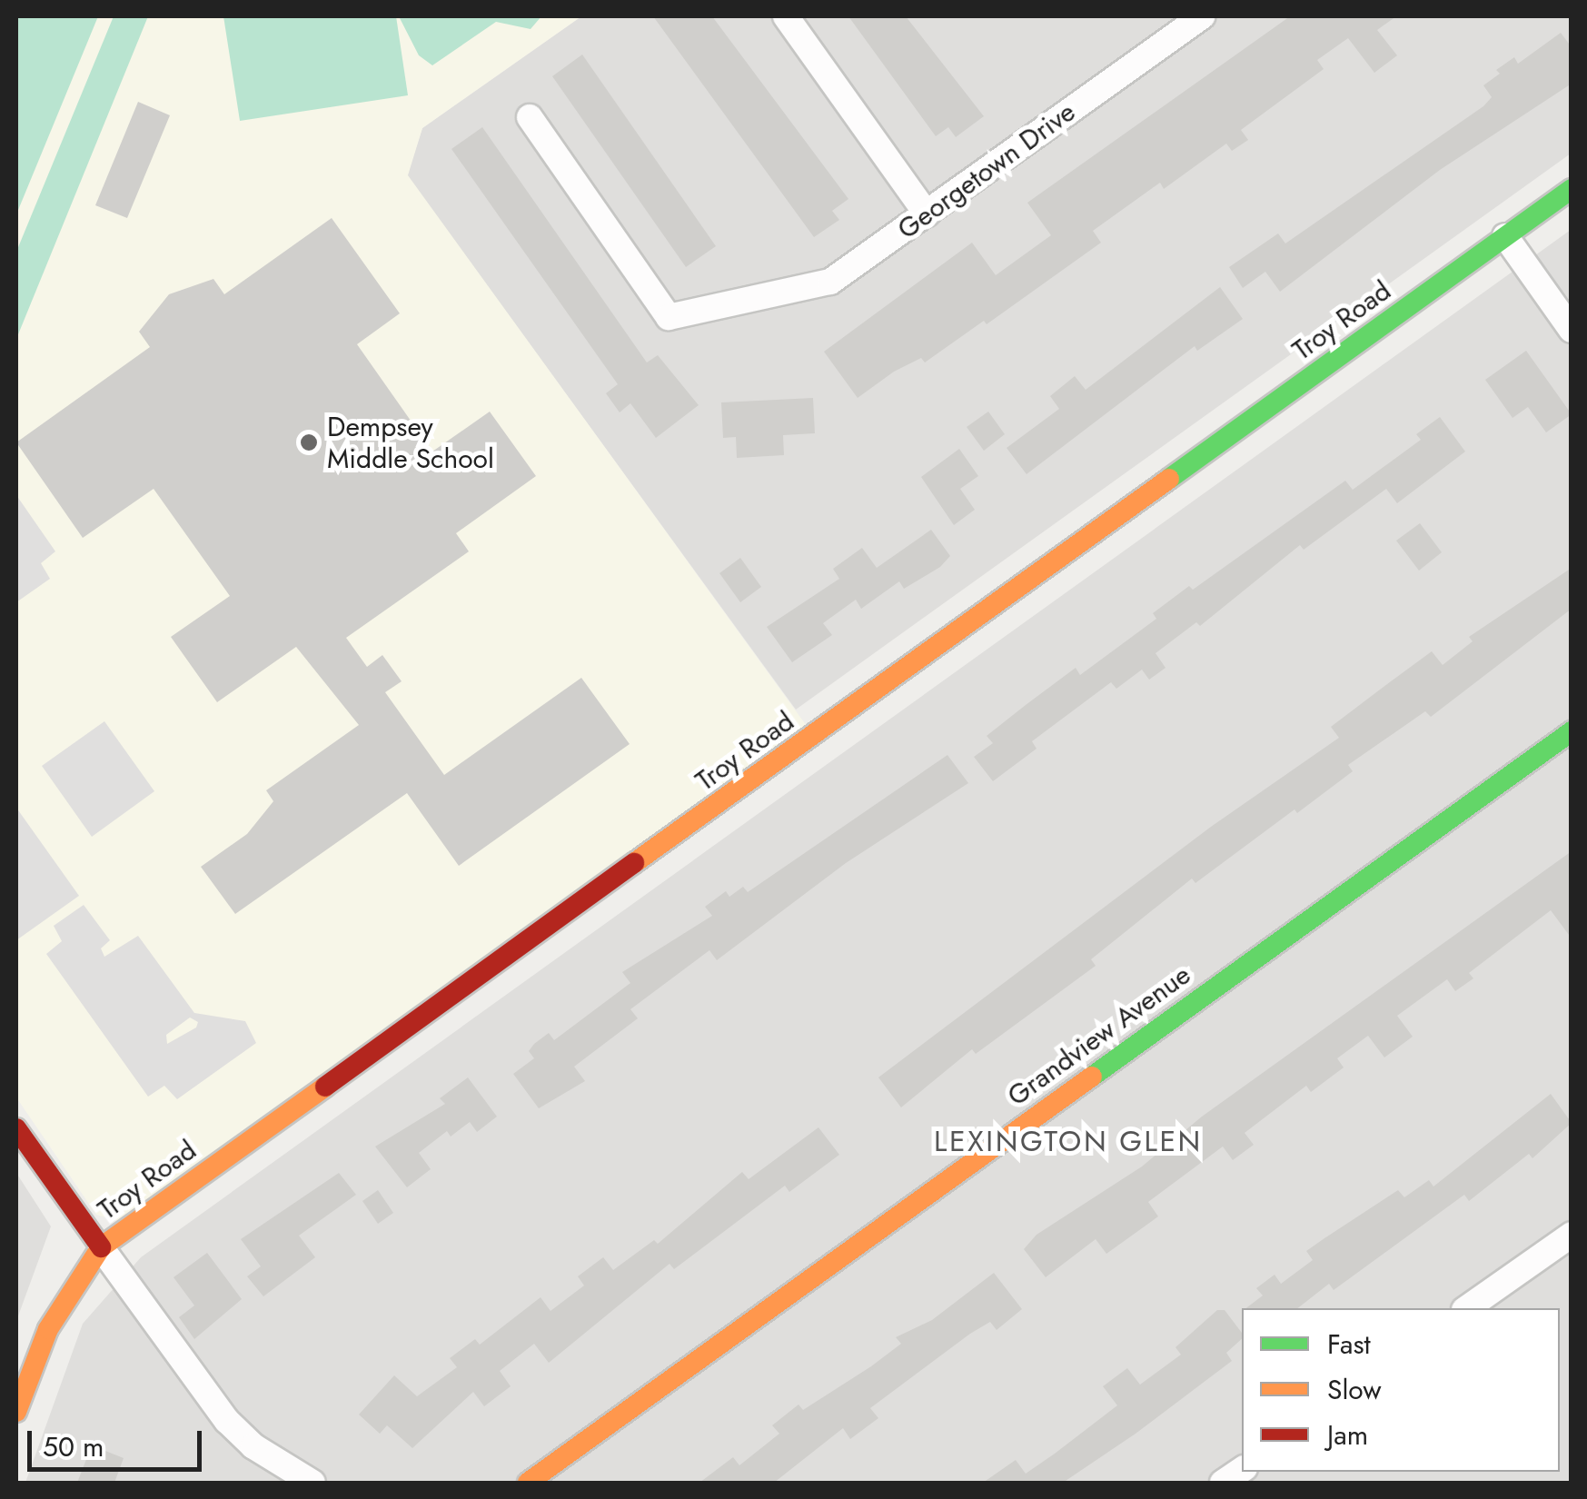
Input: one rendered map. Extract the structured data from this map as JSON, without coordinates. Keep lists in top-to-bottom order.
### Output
{
  "streets": {
    "street": ["Georgetown Drive", "Troy Road", "Grandview Avenue"]
  },
  "districts": ["LEXINGTON GLEN"],
  "places": ["Dempsey Middle School"],
  "legend": ["Fast", "Slow", "Jam"],
  "scale_bar": "50 m"
}
